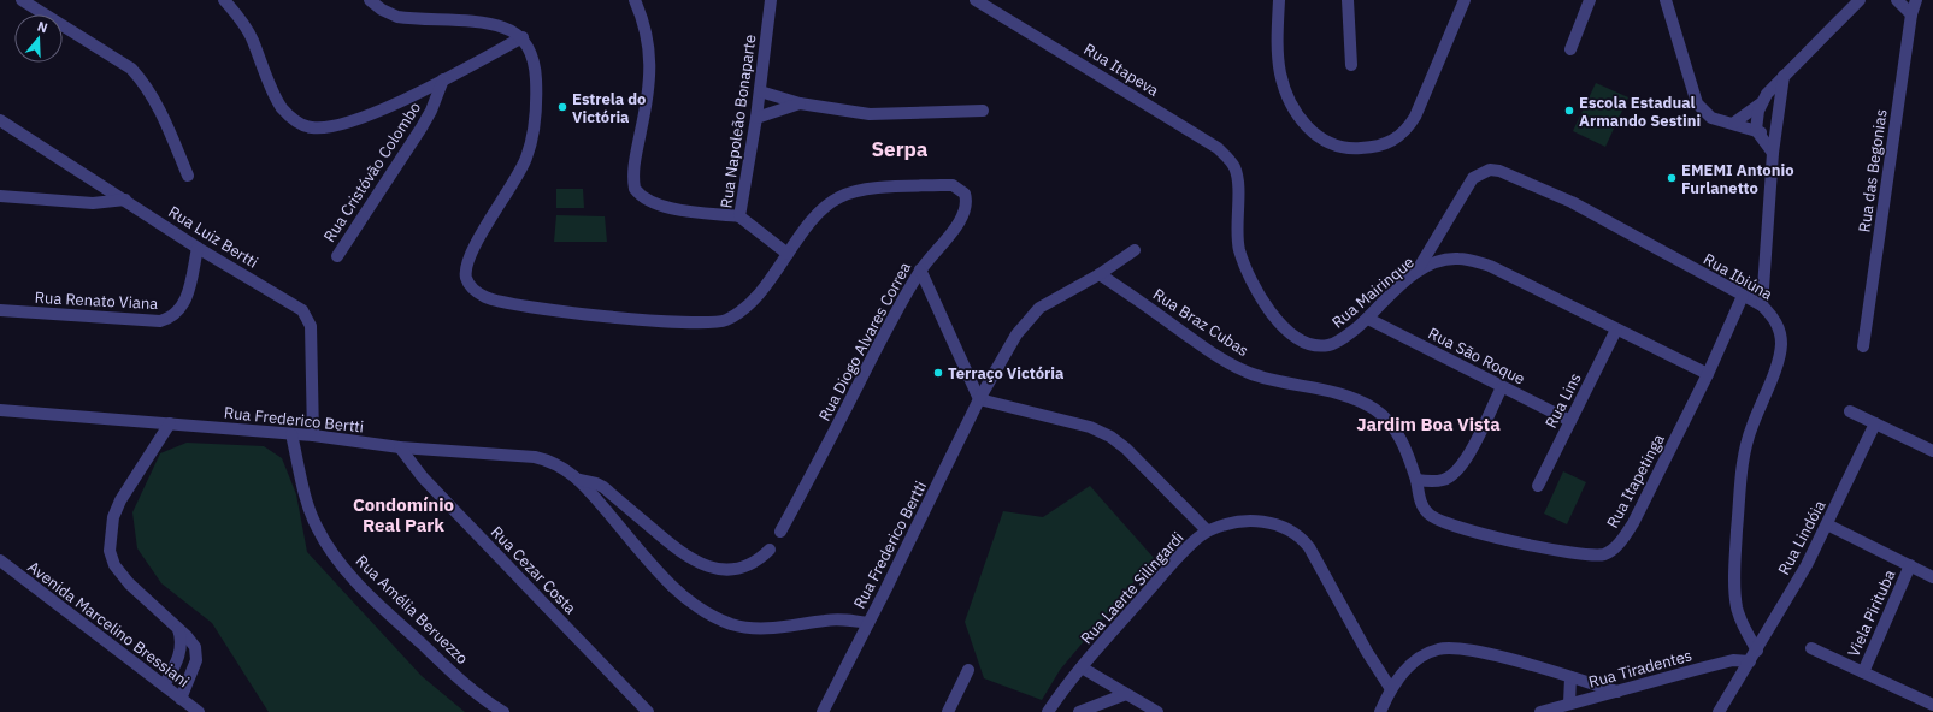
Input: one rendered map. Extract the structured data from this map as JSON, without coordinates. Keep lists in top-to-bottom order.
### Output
{
  "streets": {
    "street": [
      "Rua Itapeva",
      "Rua Napoleão Bonaparte",
      "Rua das Begonias",
      "Rua Cristóvão Colombo",
      "Rua Luiz Bertti",
      "Rua Ibiúna",
      "Rua Mairinque",
      "Rua Renato Viana",
      "Rua Braz Cubas",
      "Rua Diogo Alvares Correa",
      "Rua São Roque",
      "Rua Lins",
      "Rua Frederico Bertti",
      "Rua Itapetinga",
      "Rua Lindóia",
      "Rua Cezar Costa",
      "Rua Laerte Silingardi",
      "Rua Amélia Beruezzo",
      "Viela Pirituba",
      "Avenida Marcelino Bressiani",
      "Rua Tiradentes"
    ]
  },
  "crossings": [
    ["Rua Itapeva", "Rua Mairinque"],
    ["Rua Napoleão Bonaparte", "Rua Diogo Alvares Correa"],
    ["Rua Luiz Bertti", "Rua Renato Viana"],
    ["Rua Luiz Bertti", "Rua Frederico Bertti"],
    ["Rua Ibiúna", "Rua Mairinque"],
    ["Rua Ibiúna", "Rua Itapetinga"],
    ["Rua Ibiúna", "Rua Lindóia"],
    ["Rua Mairinque", "Rua São Roque"],
    ["Rua Mairinque", "Rua Lins"],
    ["Rua Mairinque", "Rua Itapetinga"],
    ["Rua Braz Cubas", "Rua Frederico Bertti"],
    ["Rua Braz Cubas", "Rua Itapetinga"],
    ["Rua São Roque", "Rua Lins"],
    ["Rua Frederico Bertti", "Rua Cezar Costa"],
    ["Rua Frederico Bertti", "Rua Amélia Beruezzo"],
    ["Rua Lindóia", "Rua Tiradentes"]
  ],
  "districts": ["Serpa", "Jardim Boa Vista", "Condomínio Real Park"],
  "places": [
    "Estrela do Victória",
    "Escola Estadual Armando Sestini",
    "EMEMI Antonio Furlanetto",
    "Terraço Victória"
  ],
  "north": "top"
}
